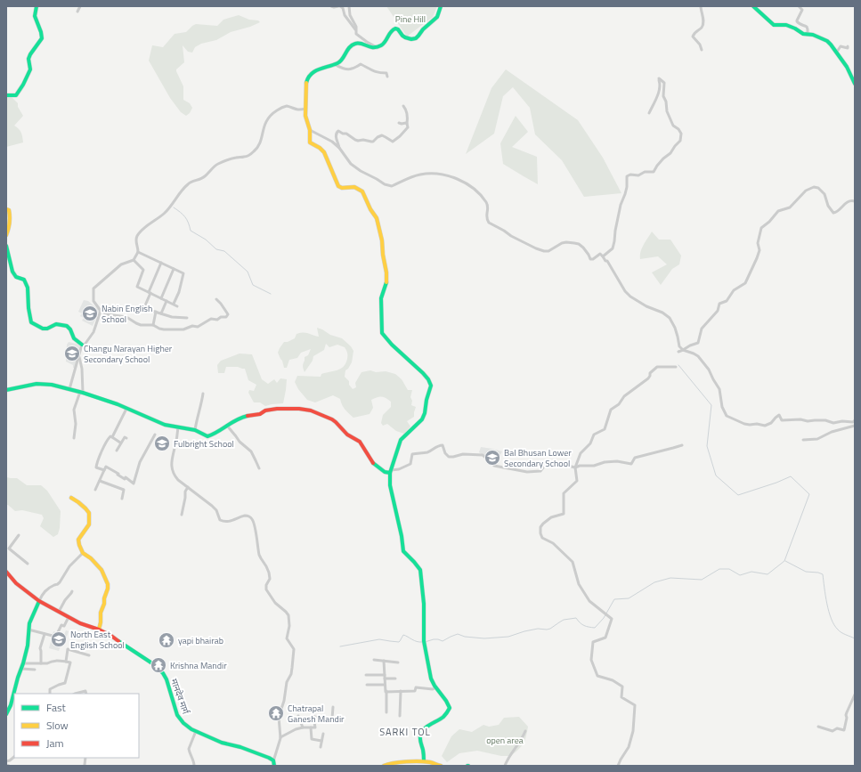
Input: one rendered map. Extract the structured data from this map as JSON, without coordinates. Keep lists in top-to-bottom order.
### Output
{
  "streets": {
    "main road": ["मानदेव मार्ग"]
  },
  "districts": ["SARKI TOL"],
  "parks": ["Pine Hill", "open area"],
  "places": {
    "school or university": [
      "Nabin English School",
      "Changu Narayan Higher Secondary School",
      "Fulbright School",
      "Bal Bhusan Lower Secondary School",
      "North East English School"
    ],
    "temple": ["yapi bhairab", "Krishna Mandir", "Chatrapal Ganesh Mandir"]
  },
  "legend": ["Fast", "Slow", "Jam"]
}
